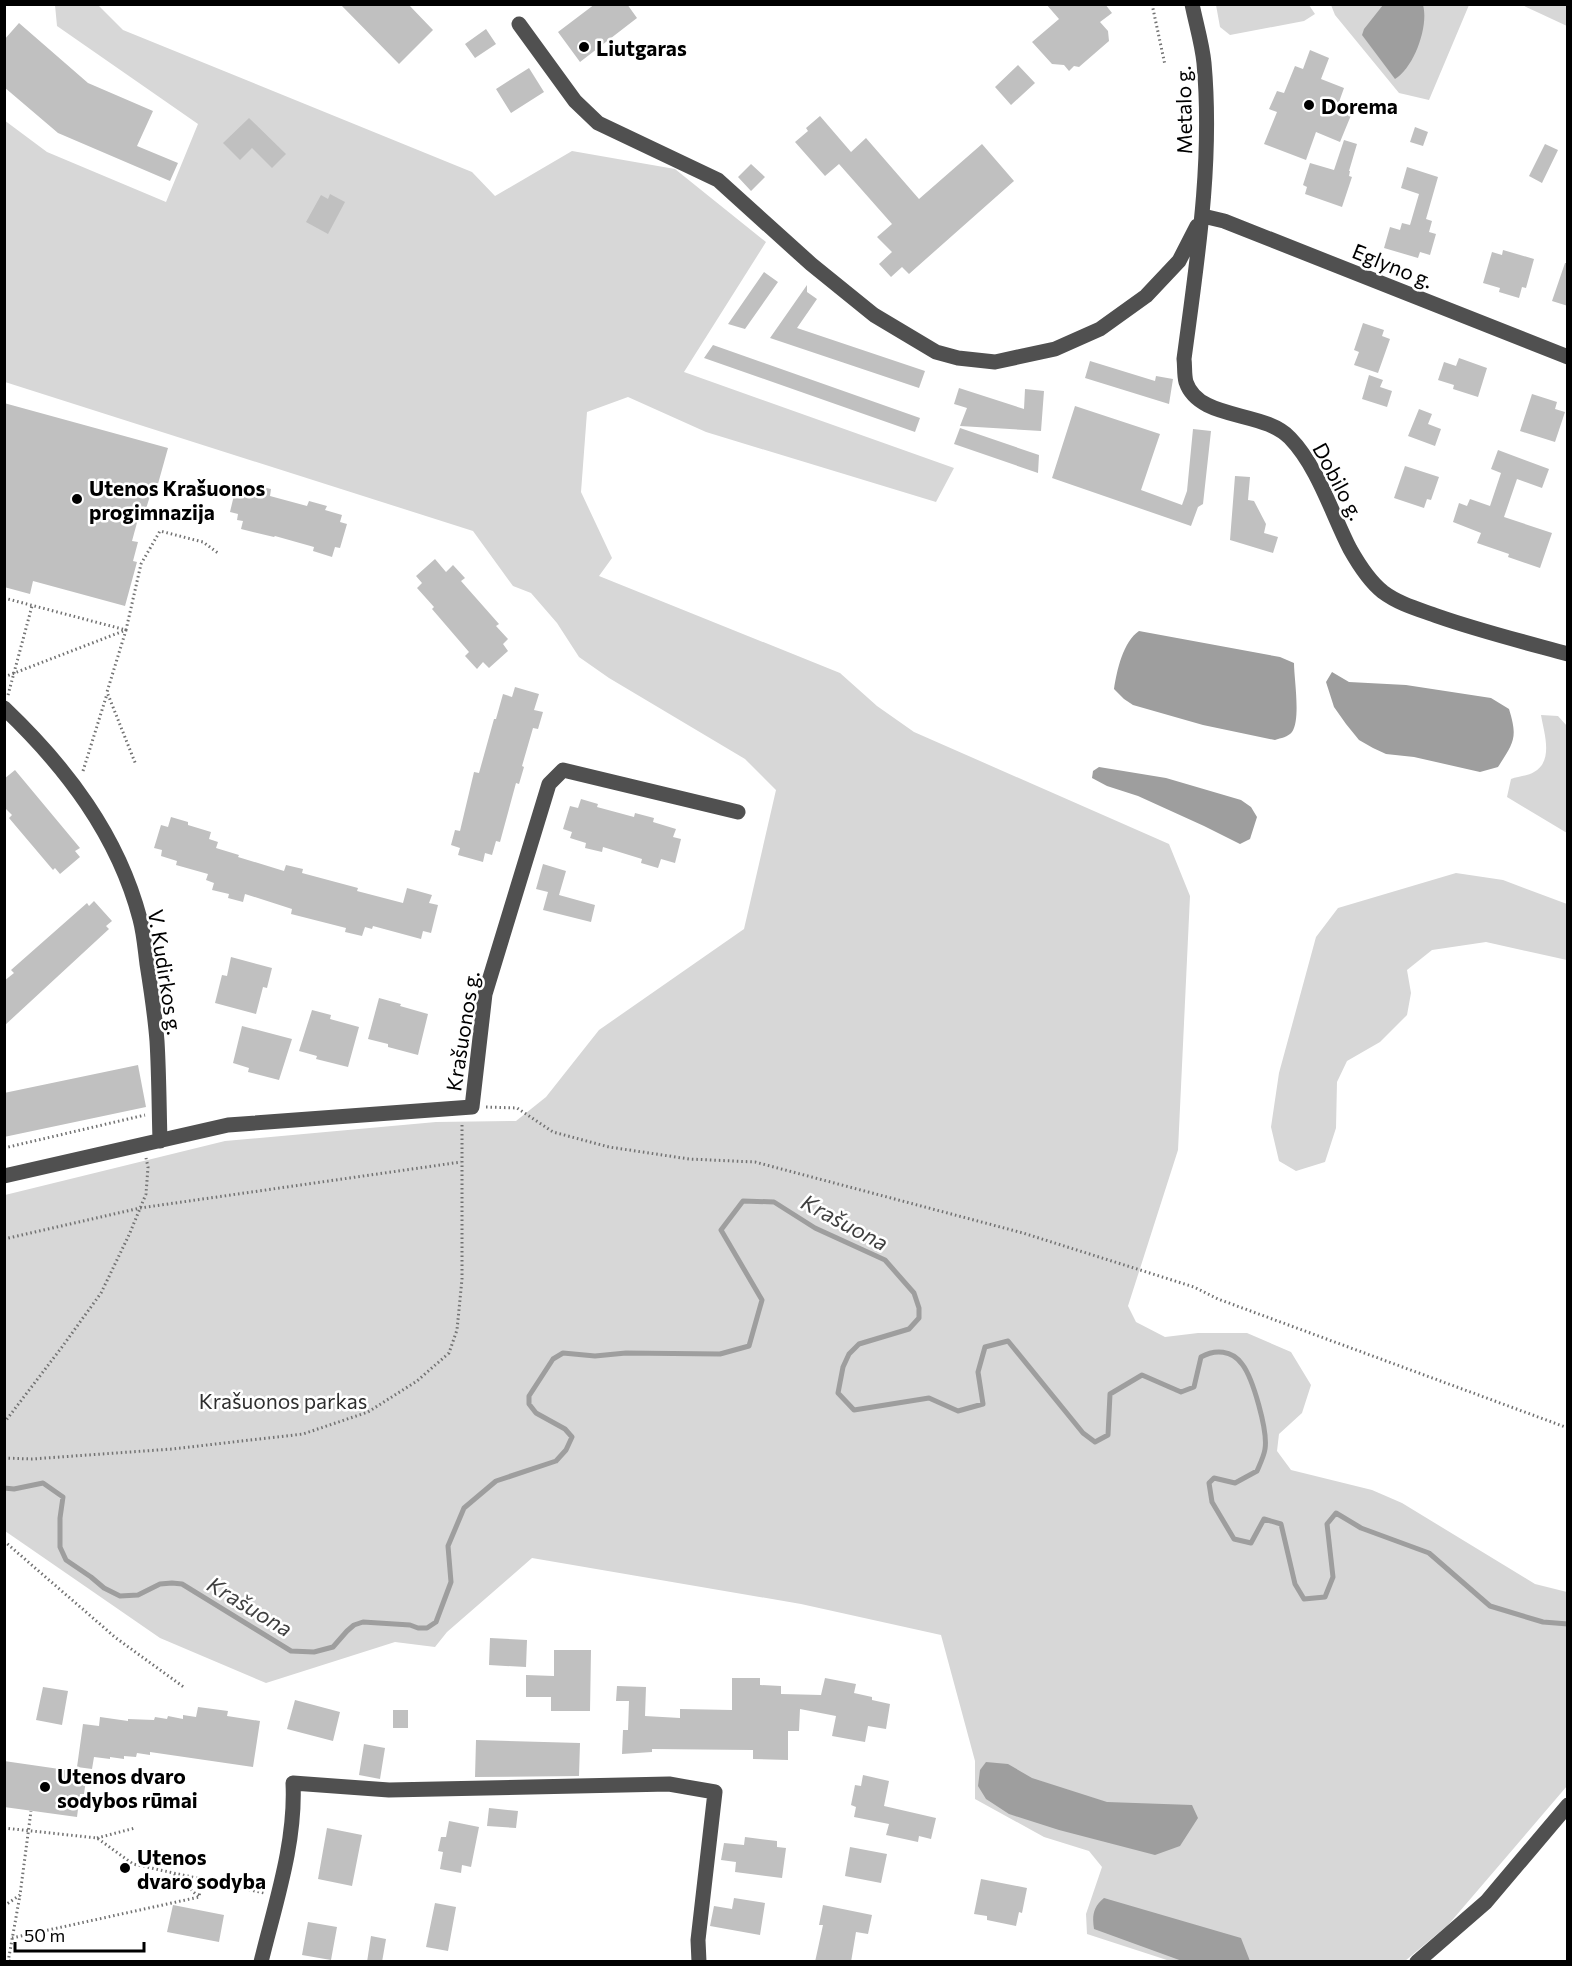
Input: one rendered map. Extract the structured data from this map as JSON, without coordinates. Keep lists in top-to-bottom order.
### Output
{
  "streets": {
    "street": [
      "Metalo g.",
      "Eglyno g.",
      "Dobilo g.",
      "V. Kudirkos g.",
      "Krašuonos g."
    ]
  },
  "crossings": [
    ["Metalo g.", "Eglyno g."],
    ["Metalo g.", "Dobilo g."],
    ["Eglyno g.", "Dobilo g."],
    ["V. Kudirkos g.", "Krašuonos g."]
  ],
  "water": ["Krašuona"],
  "parks": ["Krašuonos parkas"],
  "places": [
    "Liutgaras",
    "Dorema",
    "Utenos Krašuonos progimnazija",
    "Utenos dvaro sodybos rūmai",
    "Utenos dvaro sodyba"
  ],
  "scale_bar": "50 m"
}
